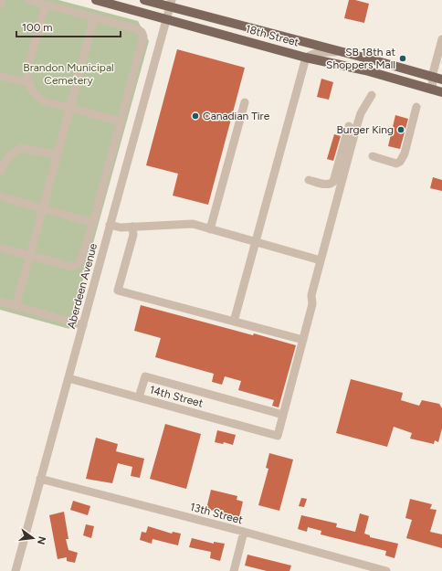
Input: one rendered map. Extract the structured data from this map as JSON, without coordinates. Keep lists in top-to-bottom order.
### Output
{
  "streets": {
    "main road": ["18th Street"],
    "street": ["Aberdeen Avenue", "14th Street", "13th Street"]
  },
  "crossings": [
    ["18th Street", "Aberdeen Avenue"],
    ["Aberdeen Avenue", "14th Street"],
    ["Aberdeen Avenue", "13th Street"]
  ],
  "parks": ["Brandon Municipal Cemetery"],
  "places": ["SB 18th at Shoppers Mall", "Canadian Tire", "Burger King"],
  "scale_bar": "100 m",
  "north": "right"
}
